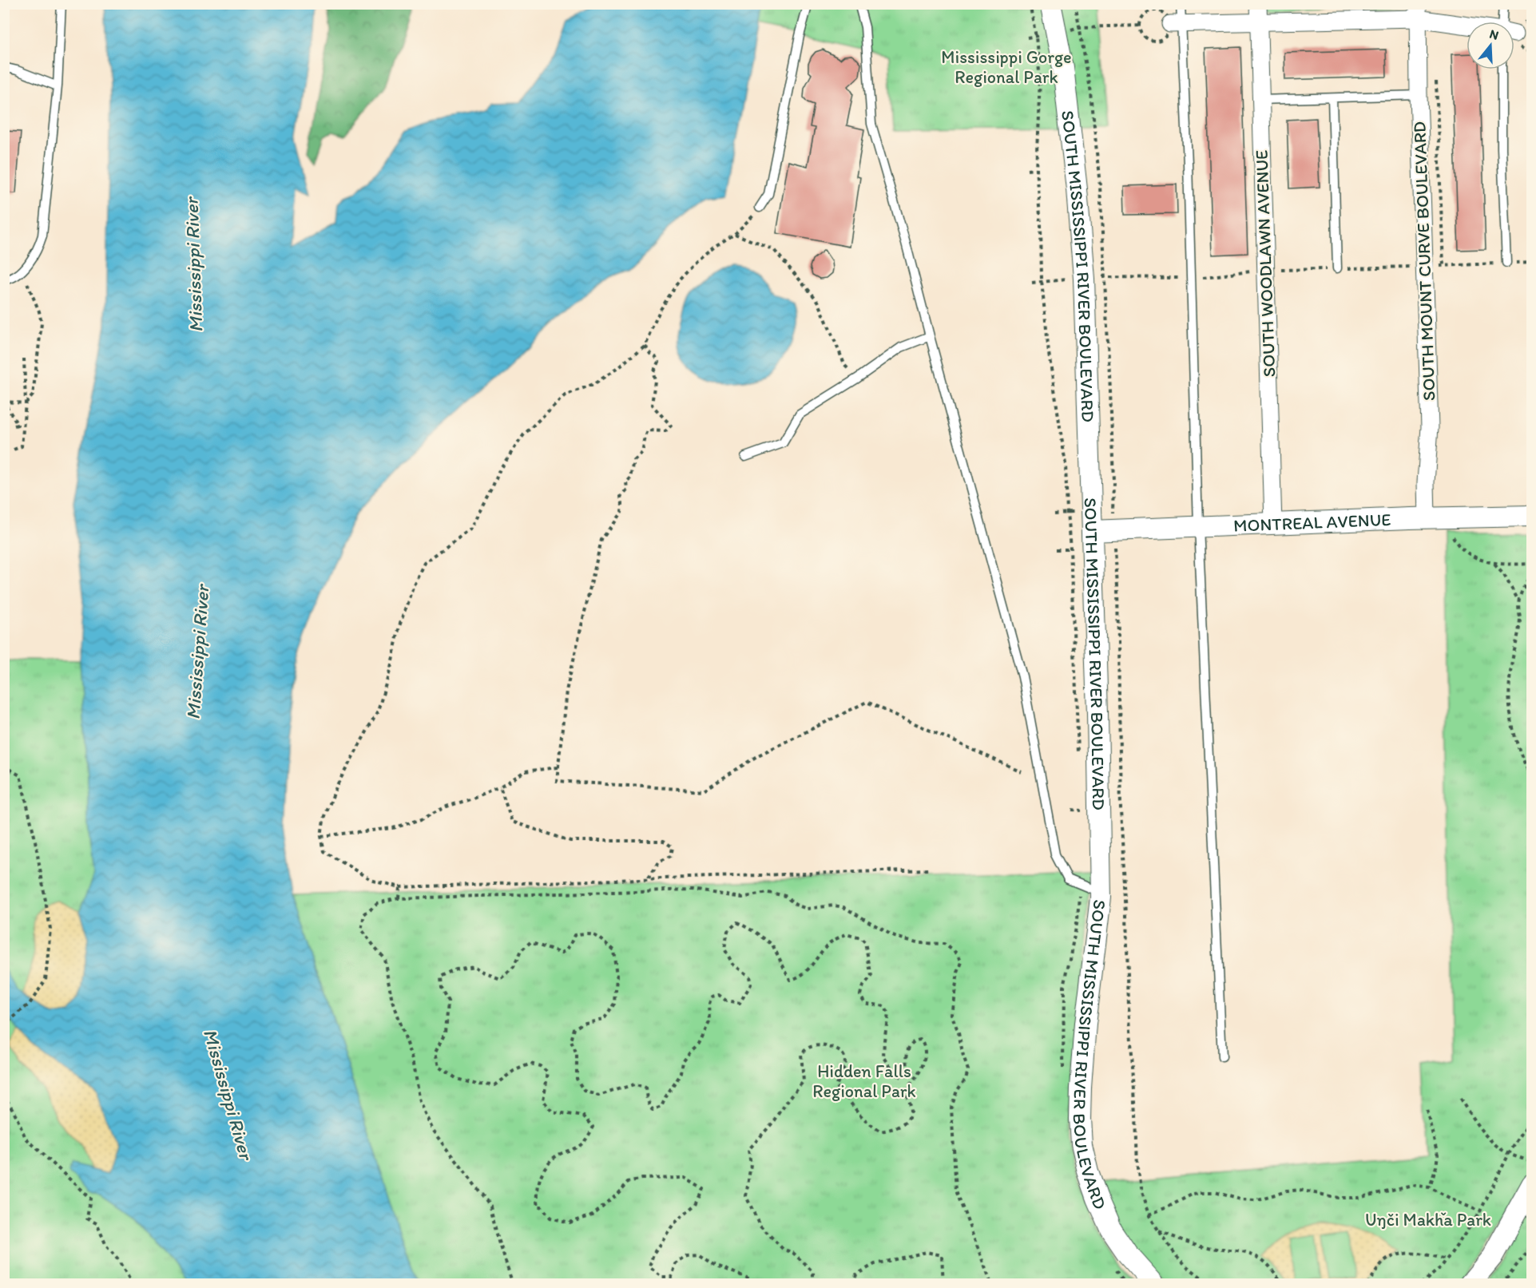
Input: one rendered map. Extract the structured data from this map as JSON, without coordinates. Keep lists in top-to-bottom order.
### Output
{
  "streets": {
    "street": [
      "SOUTH MOUNT CURVE BOULEVARD",
      "SOUTH WOODLAWN AVENUE",
      "SOUTH MISSISSIPPI RIVER BOULEVARD",
      "MONTREAL AVENUE"
    ]
  },
  "crossings": [
    ["SOUTH MOUNT CURVE BOULEVARD", "MONTREAL AVENUE"],
    ["SOUTH WOODLAWN AVENUE", "MONTREAL AVENUE"],
    ["SOUTH MISSISSIPPI RIVER BOULEVARD", "MONTREAL AVENUE"]
  ],
  "water": ["Mississippi River"],
  "parks": ["Mississippi Gorge Regional Park", "Hidden Falls Regional Park", "Uŋči Makȟa Park"],
  "north": "top"
}
